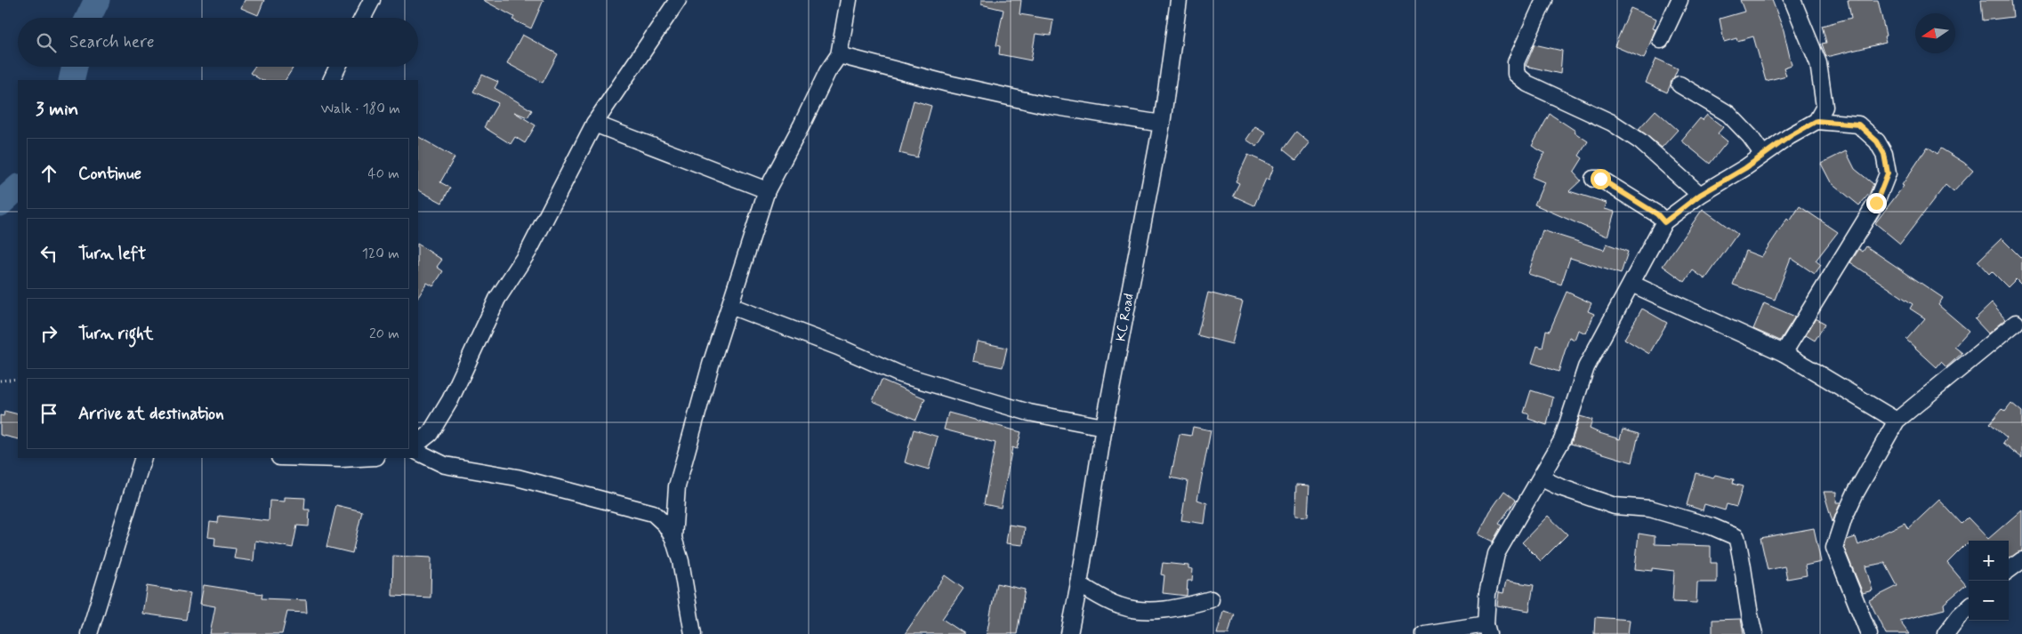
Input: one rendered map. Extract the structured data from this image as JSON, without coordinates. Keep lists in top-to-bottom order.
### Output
{
  "streets": {
    "street": ["KC Road"]
  },
  "north": "left",
  "page": {
    "search": "Search here",
    "heading": ["3 min", "Walk · 180 m"],
    "list": [
      ["Continue", "40 m"],
      ["Turn left", "120 m"],
      ["Turn right", "20 m"],
      "Arrive at destination"
    ],
    "map_buttons": ["+", "−"]
  }
}
